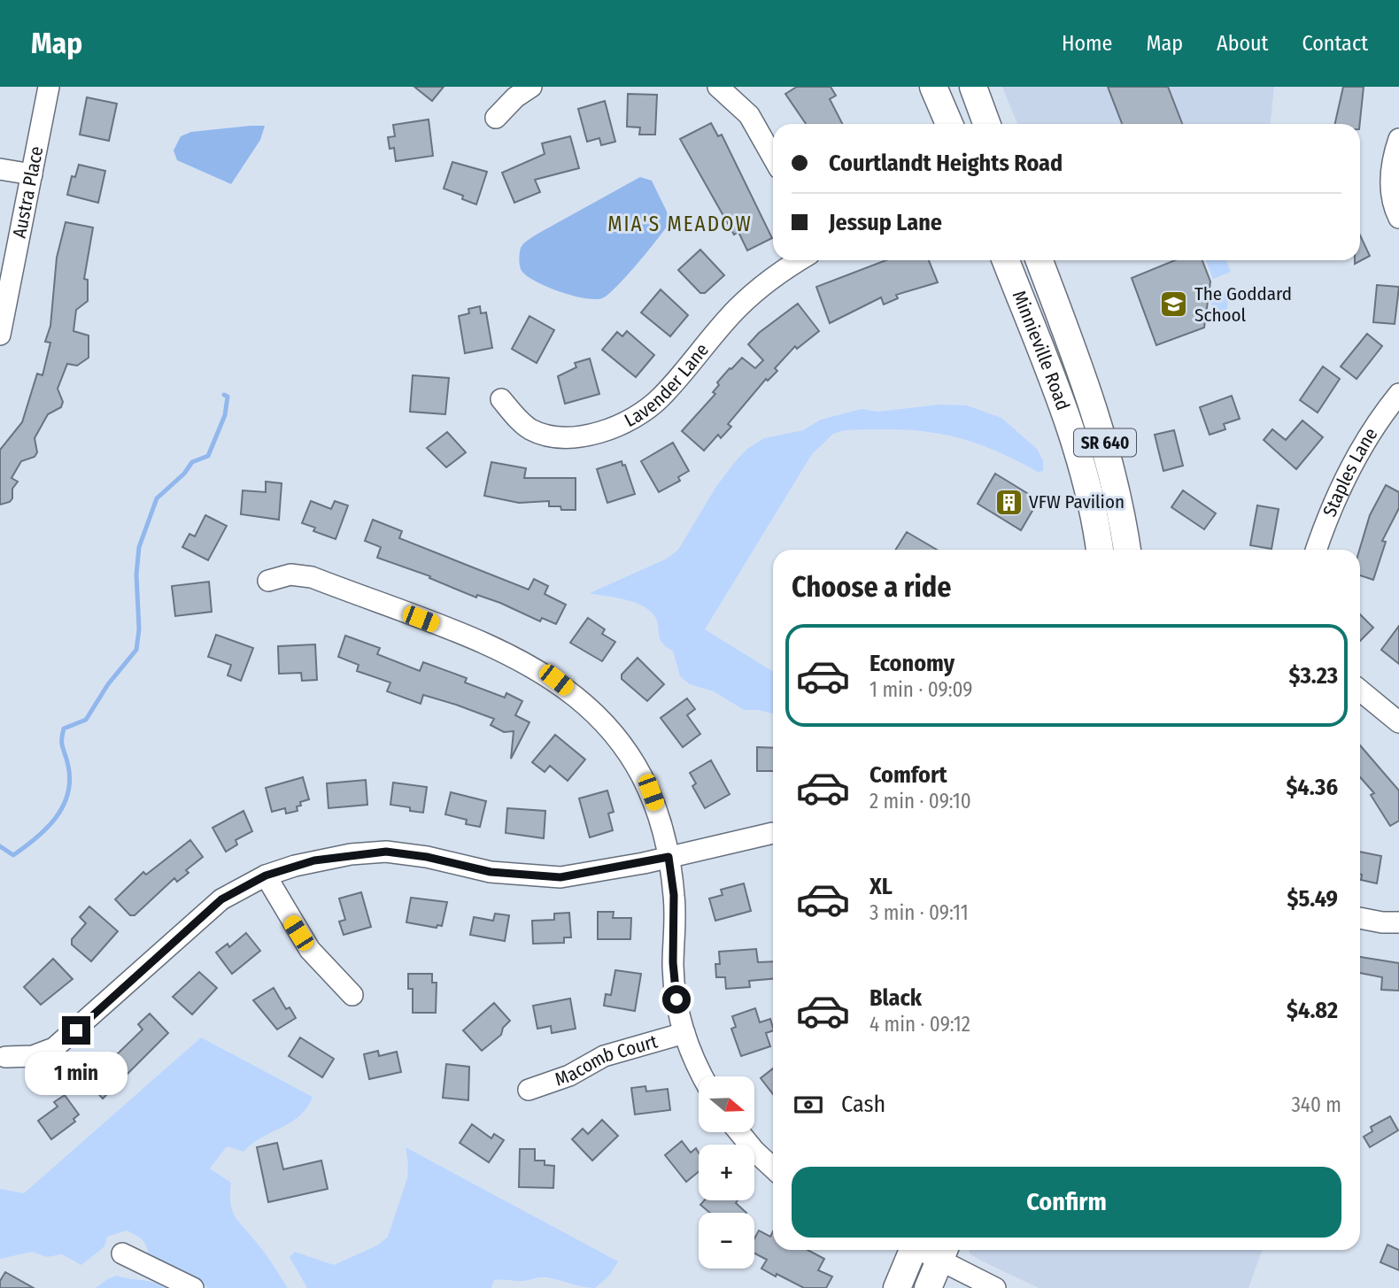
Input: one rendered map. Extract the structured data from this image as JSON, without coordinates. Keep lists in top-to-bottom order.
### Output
{
  "streets": {
    "main road": ["Minnieville Road", "SR 640"],
    "street": [
      "Austra Place",
      "Lavender Lane",
      "Staples Lane",
      "Macomb Court"
    ]
  },
  "districts": ["MIA'S MEADOW"],
  "places": {
    "school or university": ["The Goddard School"],
    "building": ["VFW Pavilion"]
  },
  "north": "right",
  "page": {
    "header": "Map",
    "nav": [
      "Home",
      "Map",
      "About",
      "Contact"
    ],
    "banner": ["Courtlandt Heights Road", "Jessup Lane"],
    "heading": "Choose a ride",
    "list": [
      {
        "name": "Economy",
        "note": "1 min · 09:09",
        "value": "$3.23"
      },
      {
        "name": "Comfort",
        "note": "2 min · 09:10",
        "value": "$4.36"
      },
      {
        "name": "XL",
        "note": "3 min · 09:11",
        "value": "$5.49"
      },
      {
        "name": "Black",
        "note": "4 min · 09:12",
        "value": "$4.82"
      }
    ],
    "bubble": "1 min",
    "pay": ["Cash", "340 m"],
    "map_buttons": ["+", "−"],
    "buttons": "Confirm"
  }
}
